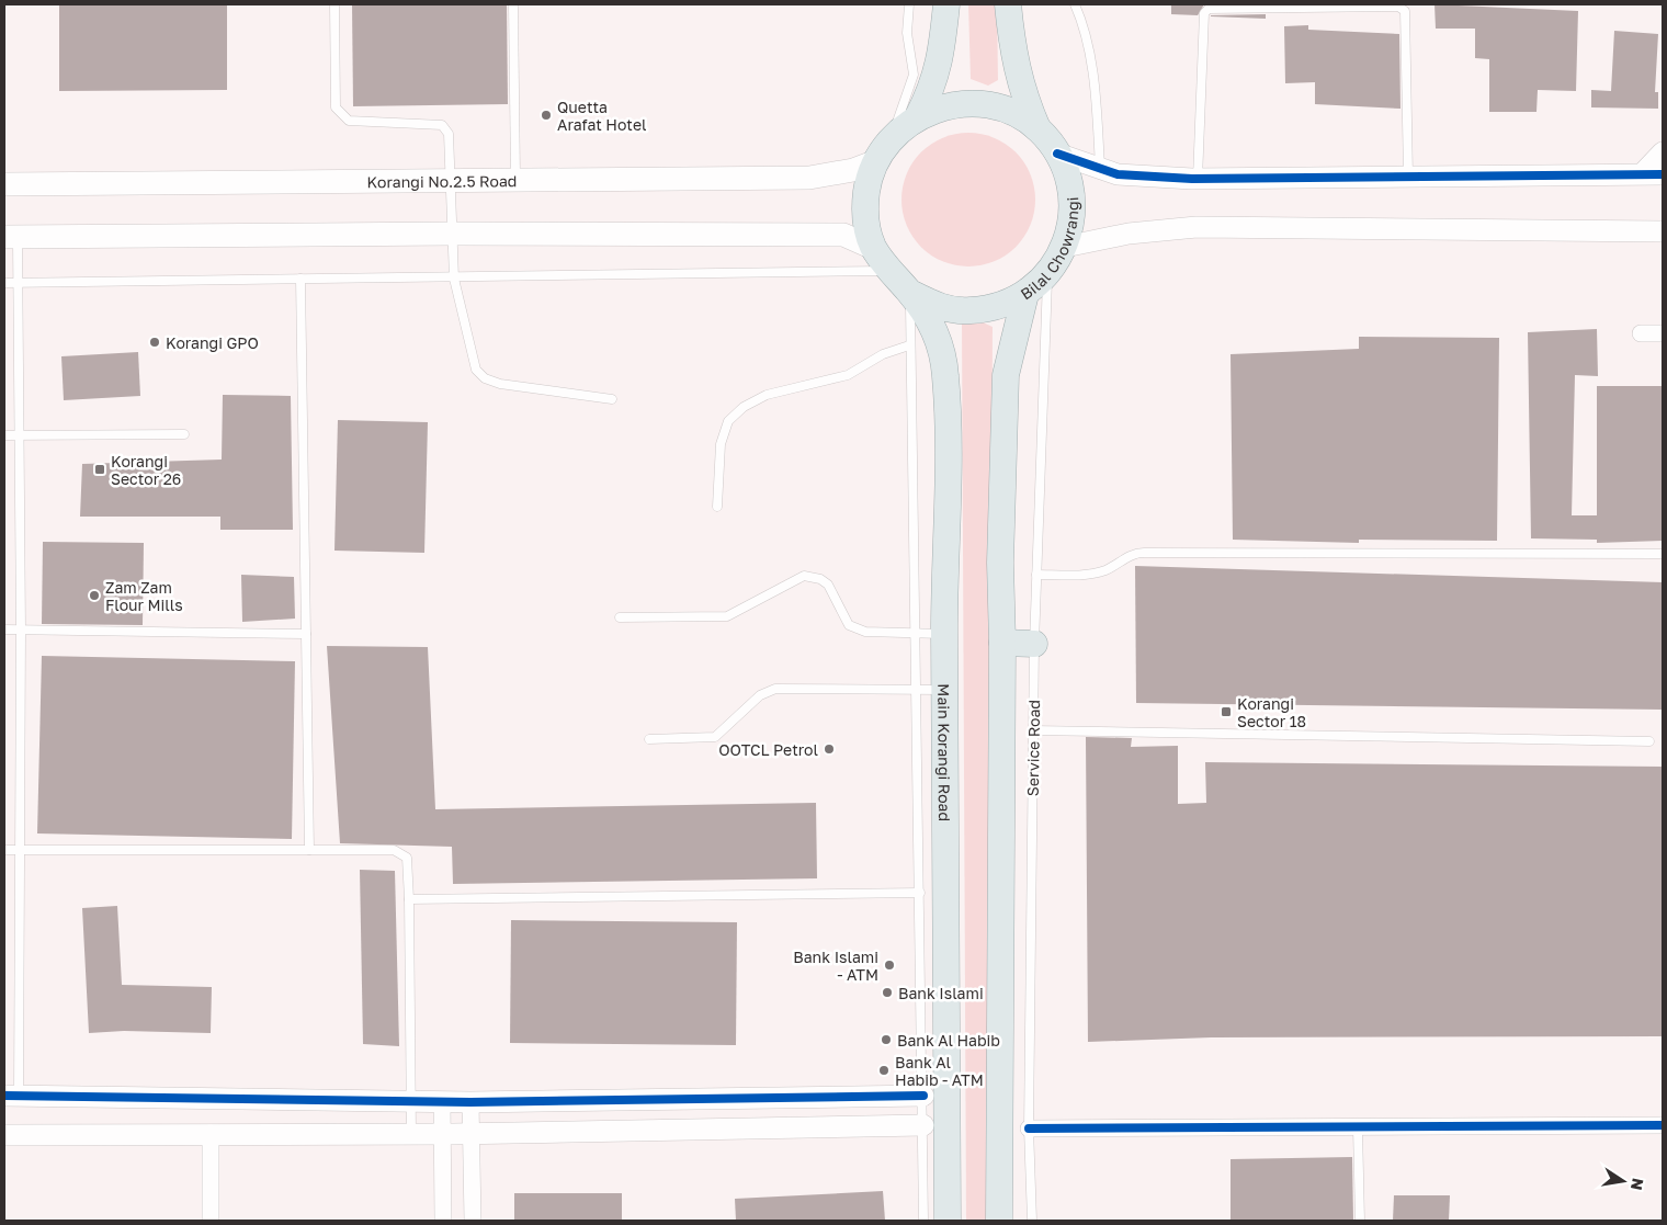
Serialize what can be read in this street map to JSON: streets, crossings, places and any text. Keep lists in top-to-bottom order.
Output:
{
  "streets": {
    "main road": ["Korangi No.2.5 Road", "Bilal Chowrangi", "Main Korangi Road"],
    "lane": ["Service Road"]
  },
  "crossings": [
    ["Korangi No.2.5 Road", "Bilal Chowrangi"],
    ["Bilal Chowrangi", "Service Road"],
    ["Bilal Chowrangi", "Main Korangi Road"]
  ],
  "places": {
    "other": [
      "Quetta Arafat Hotel",
      "Korangi GPO",
      "Zam Zam Flour Mills",
      "OOTCL Petrol",
      "Bank Islami - ATM",
      "Bank Islami",
      "Bank Al Habib",
      "Bank Al Habib - ATM"
    ],
    "transit": ["Korangi Sector 26", "Korangi Sector 18"]
  },
  "north": "right"
}
